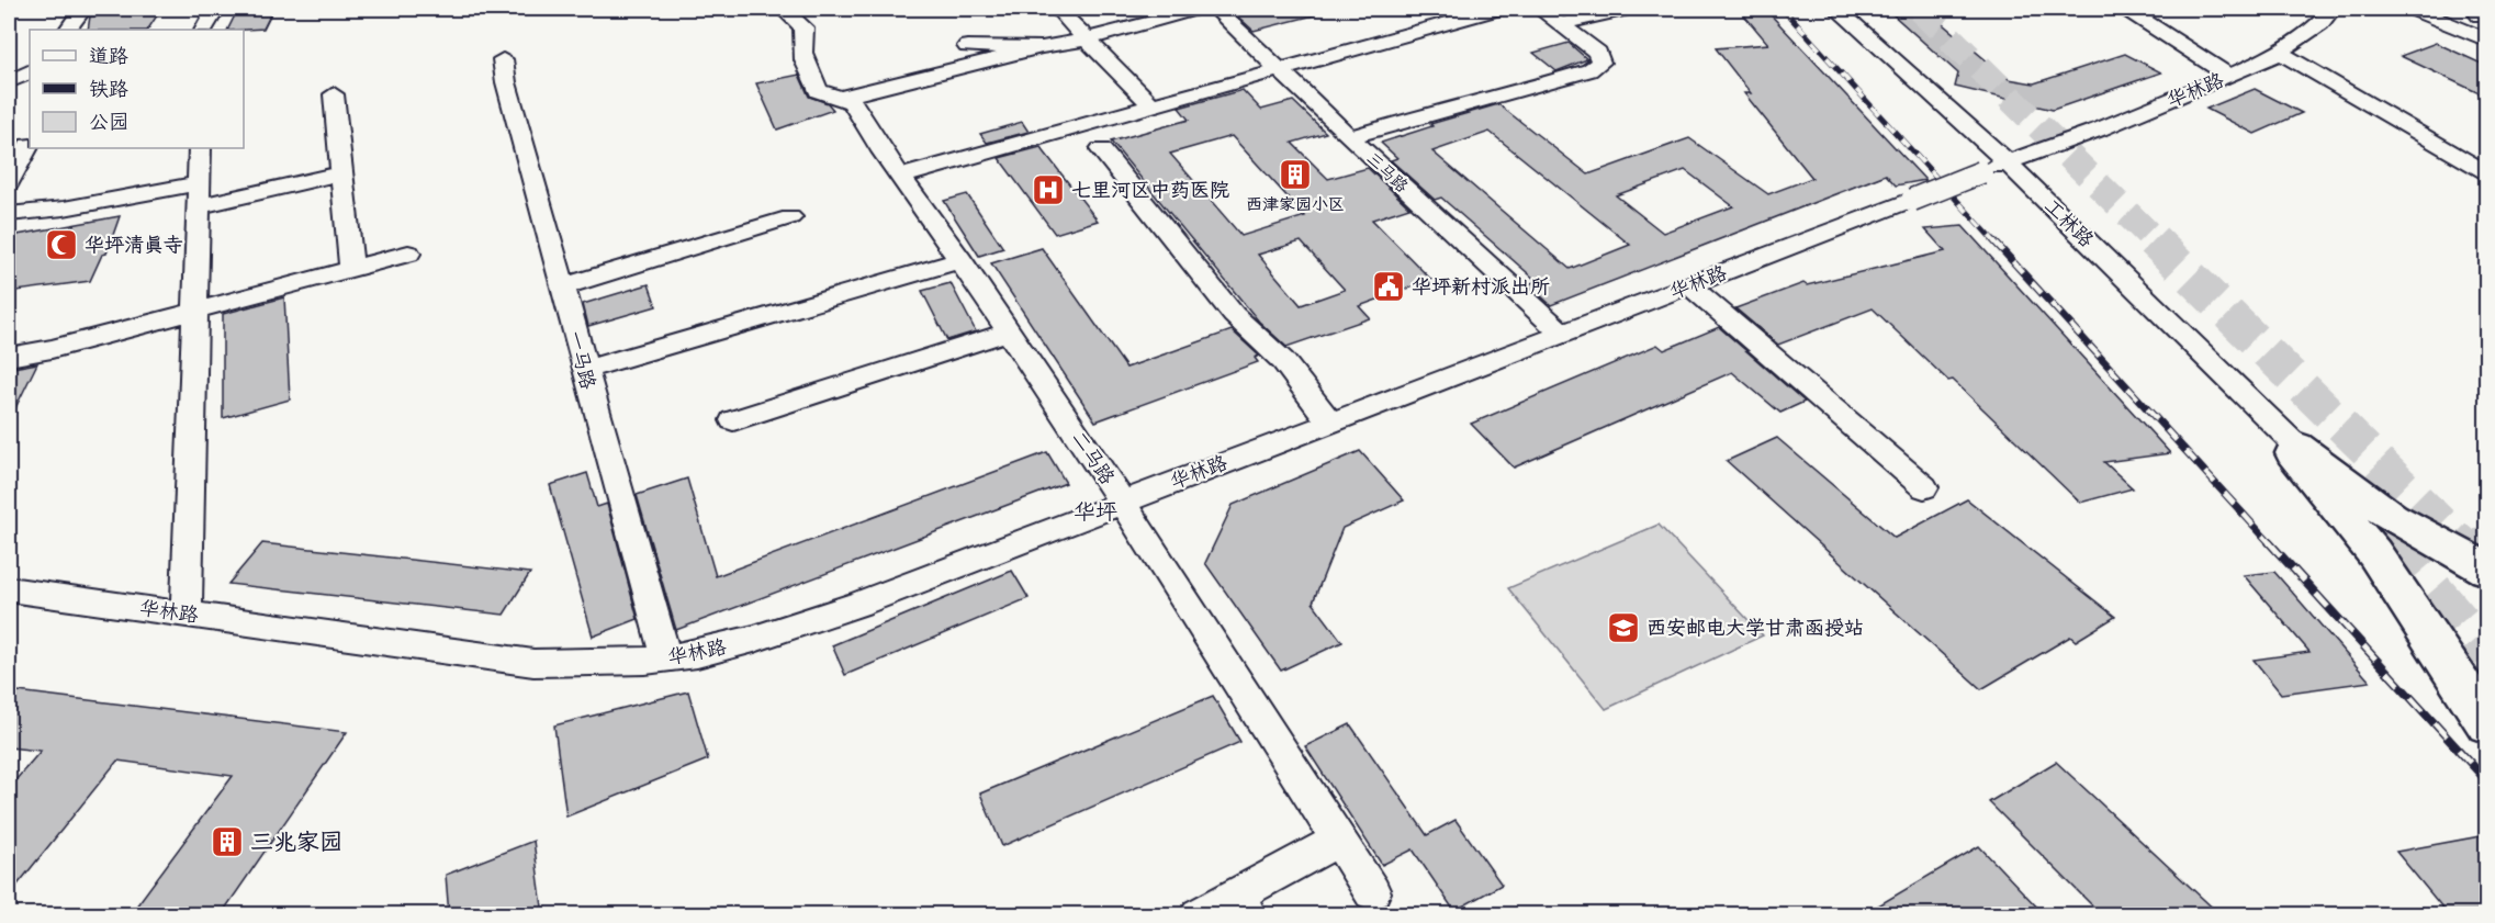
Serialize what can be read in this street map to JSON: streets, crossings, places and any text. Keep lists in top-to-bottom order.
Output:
{
  "streets": {
    "street": [
      "华林路",
      "三马路",
      "工林路",
      "一马路",
      "二马路"
    ]
  },
  "crossings": [
    ["华林路", "三马路"],
    ["华林路", "工林路"],
    ["华林路", "一马路"],
    ["华林路", "二马路"]
  ],
  "districts": ["华坪"],
  "places": {
    "building": ["西津家园小区", "三兆家园"],
    "hospital": ["七里河区中药医院"],
    "mosque": ["华坪清真寺"],
    "public building": ["华坪新村派出所"],
    "school or university": ["西安邮电大学甘肃函授站"]
  },
  "legend": ["道路", "铁路", "公园"]
}
